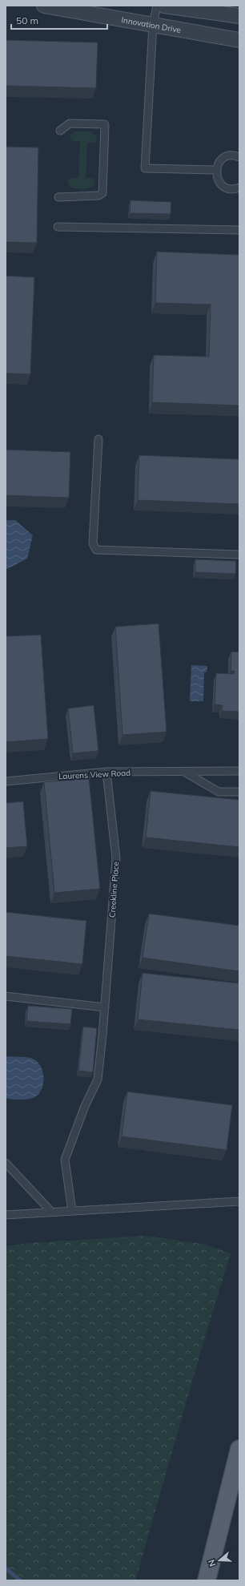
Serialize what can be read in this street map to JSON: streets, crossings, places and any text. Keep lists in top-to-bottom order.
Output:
{
  "streets": {
    "street": ["Innovation Drive"],
    "lane": ["Laurens View Road", "Creekline Place"]
  },
  "crossings": [
    ["Laurens View Road", "Creekline Place"]
  ],
  "scale_bar": "50 m",
  "north": "left"
}
